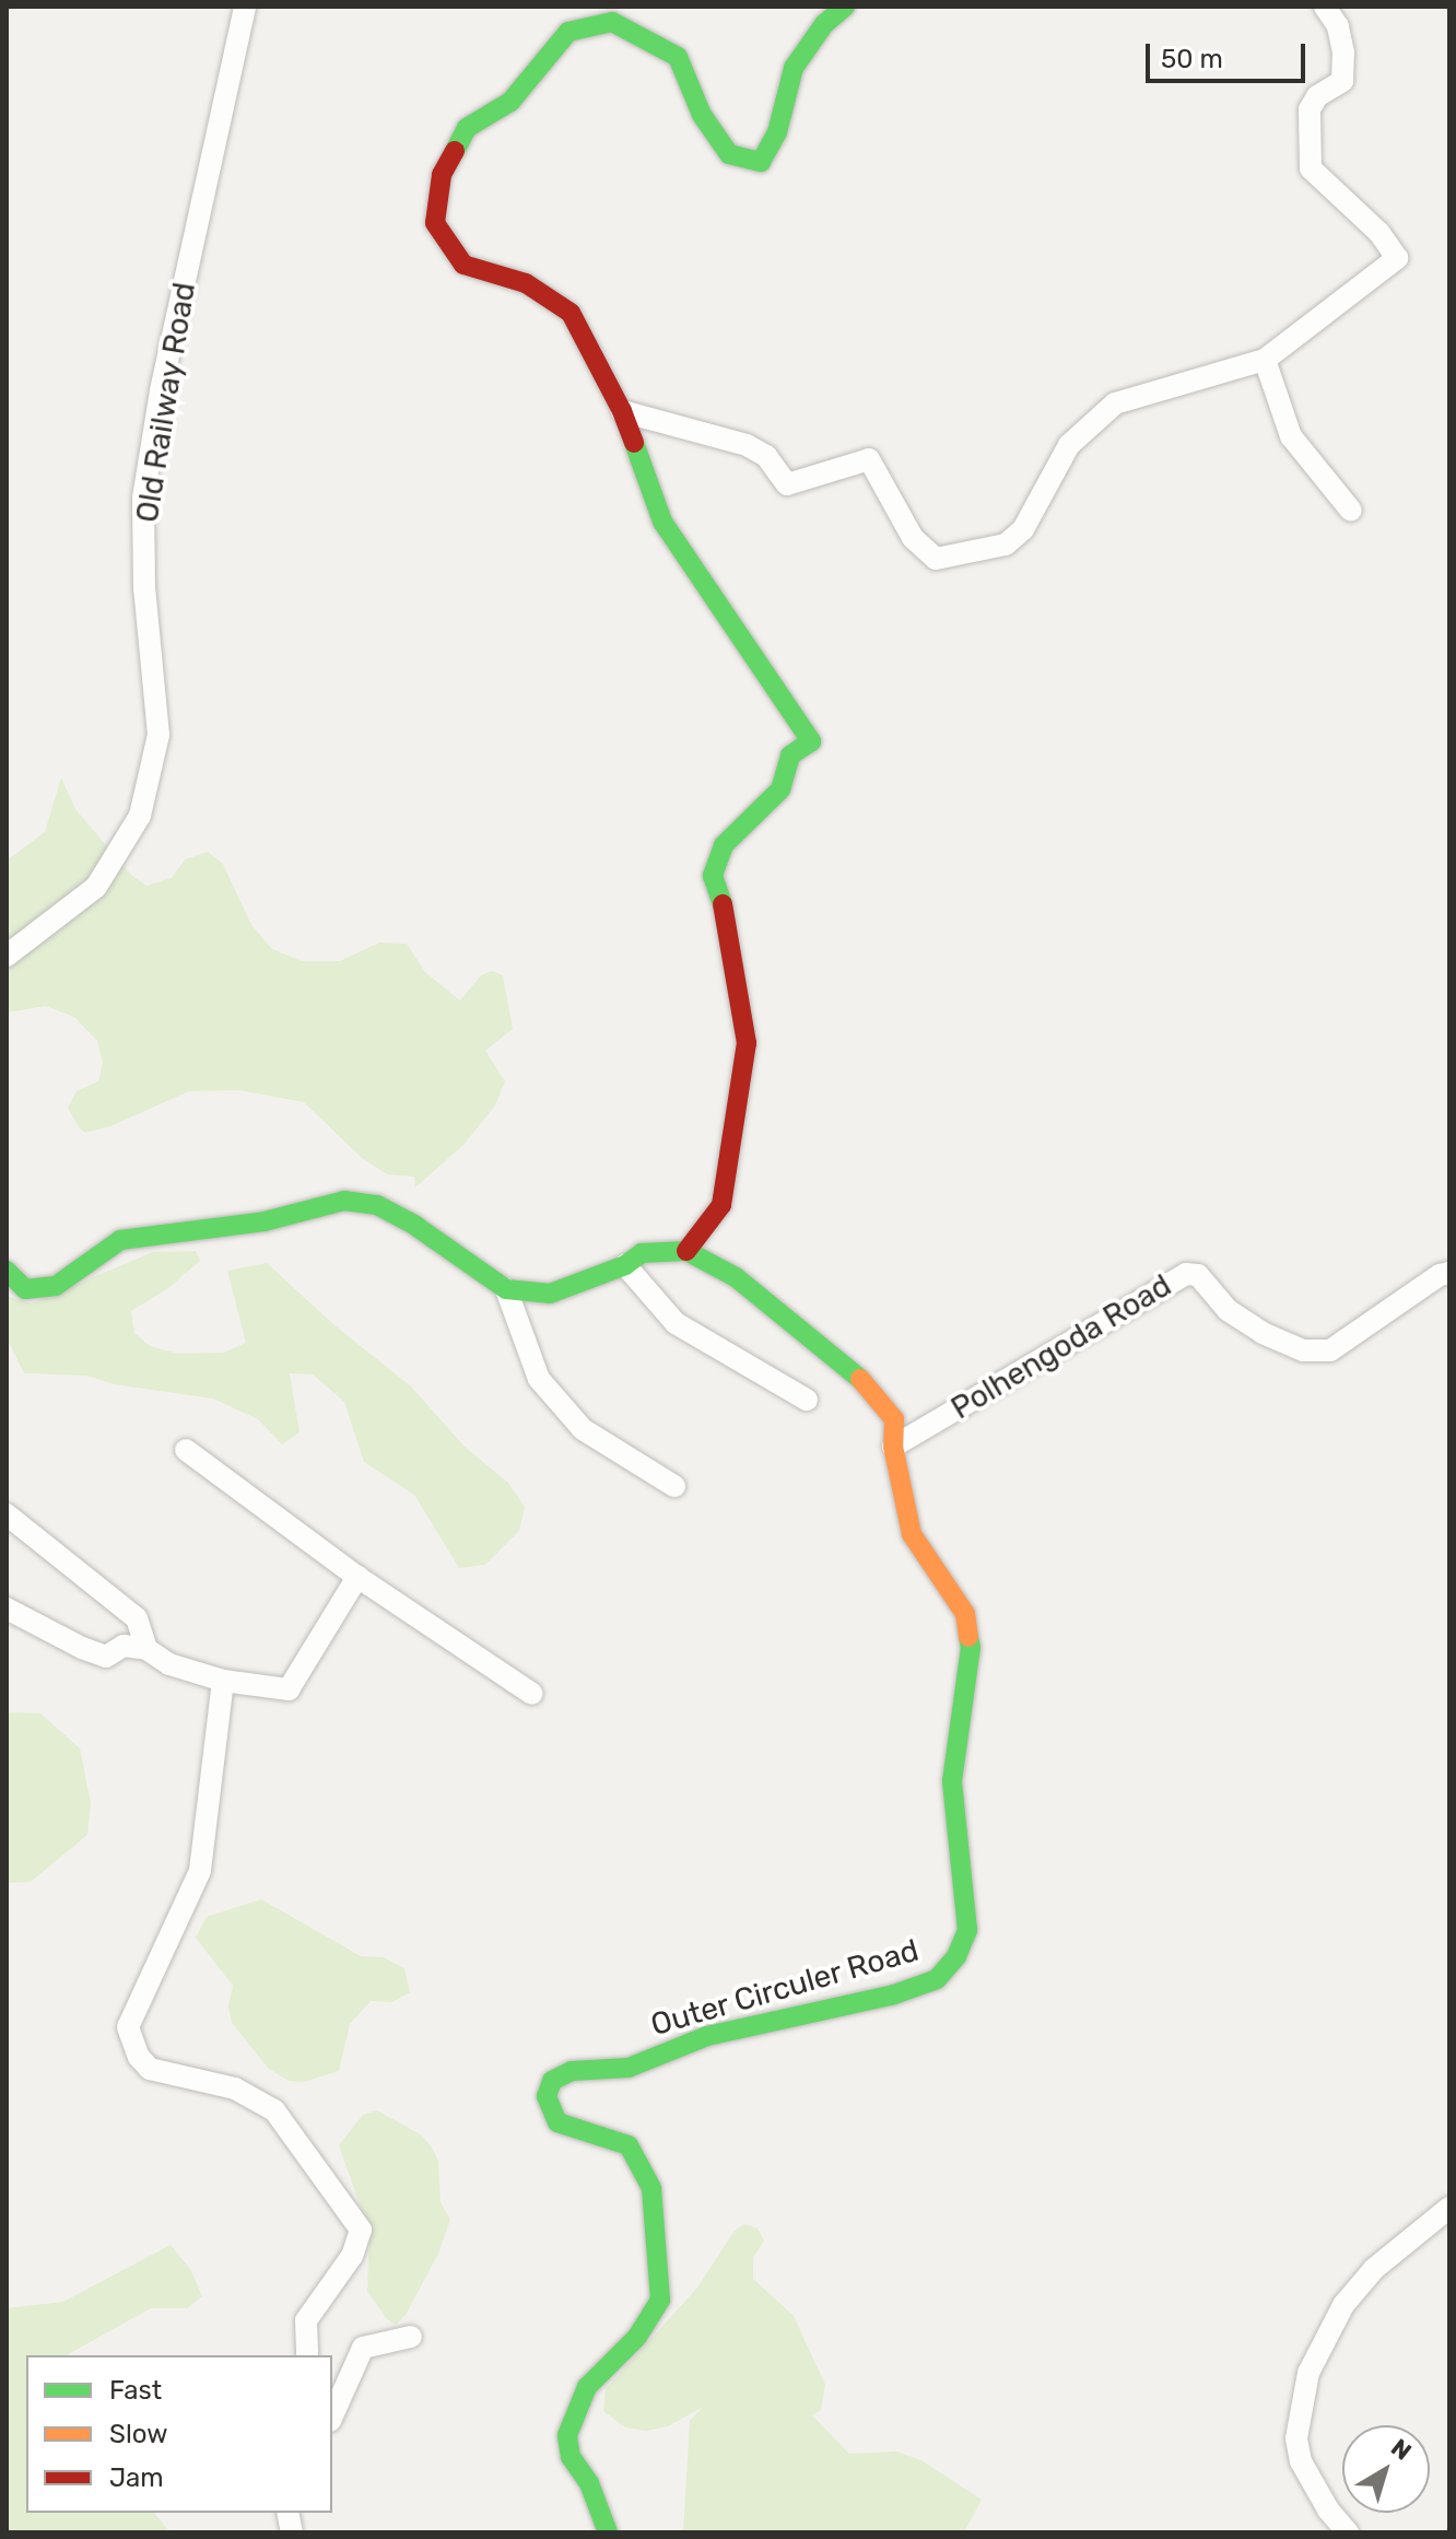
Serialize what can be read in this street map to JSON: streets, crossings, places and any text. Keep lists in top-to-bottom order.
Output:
{
  "streets": {
    "street": ["Old Railway Road", "Polhengoda Road", "Outer Circuler Road"]
  },
  "crossings": [
    ["Polhengoda Road", "Outer Circuler Road"]
  ],
  "legend": ["Fast", "Slow", "Jam"],
  "scale_bar": "50 m",
  "north": "top right"
}
